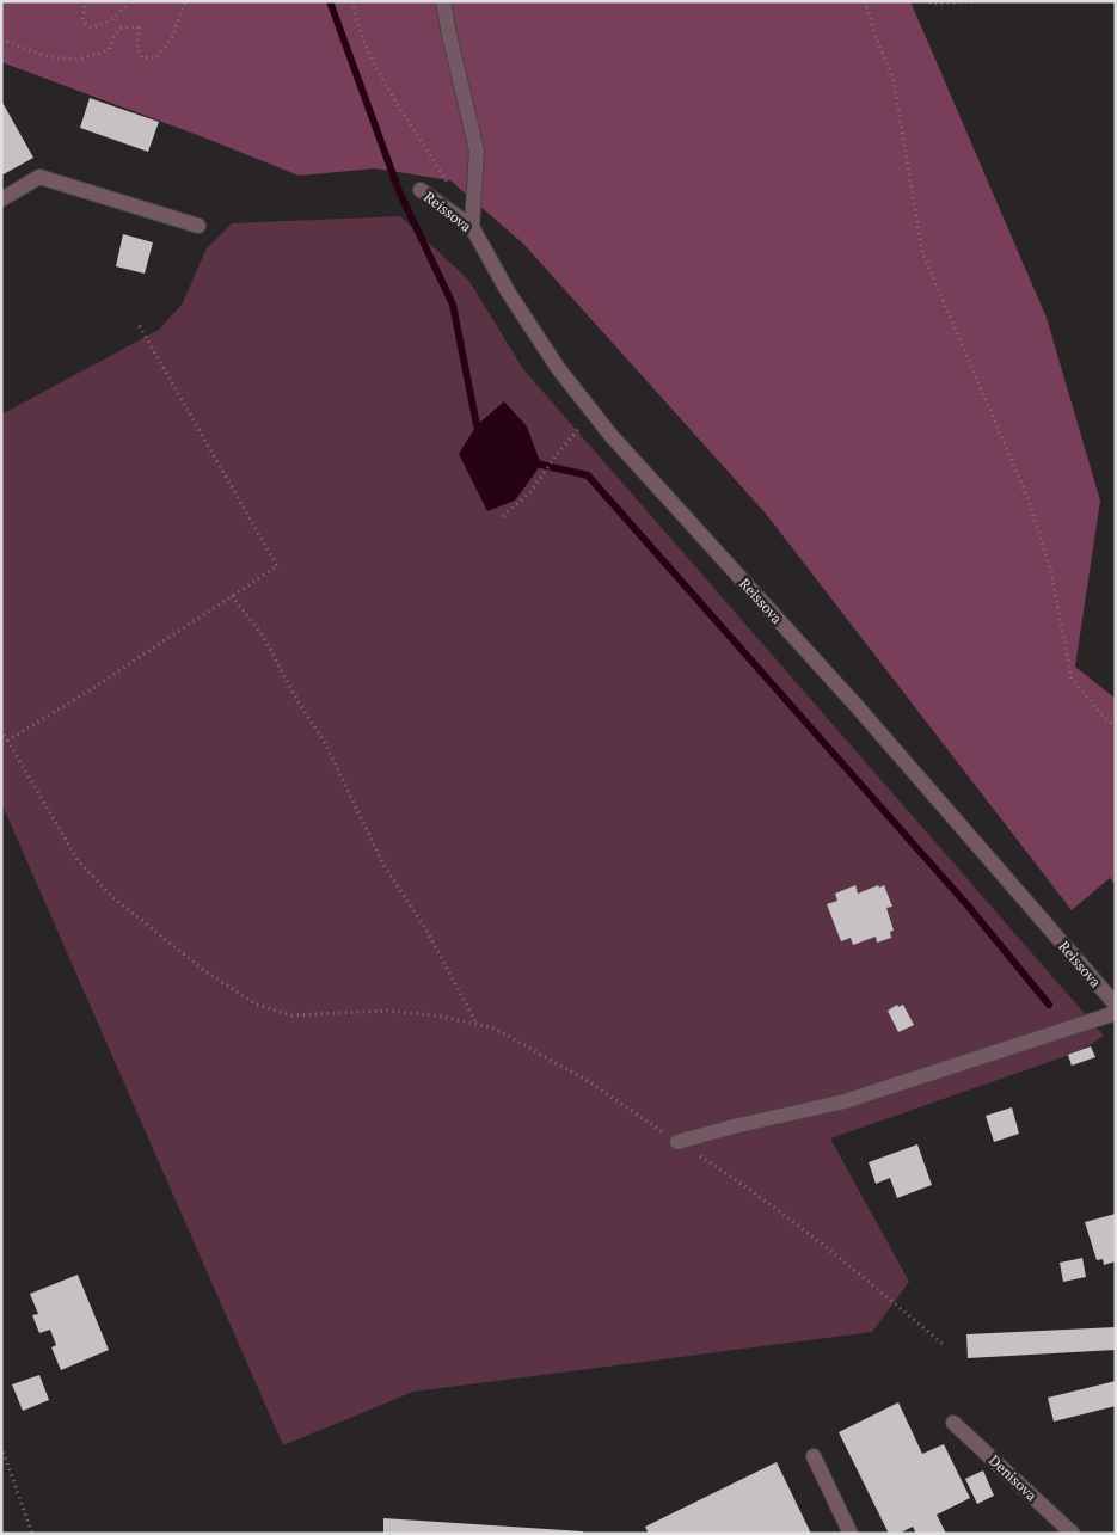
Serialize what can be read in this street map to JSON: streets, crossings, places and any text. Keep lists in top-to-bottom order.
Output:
{
  "streets": {
    "street": ["Reissova", "Denisova"]
  }
}
